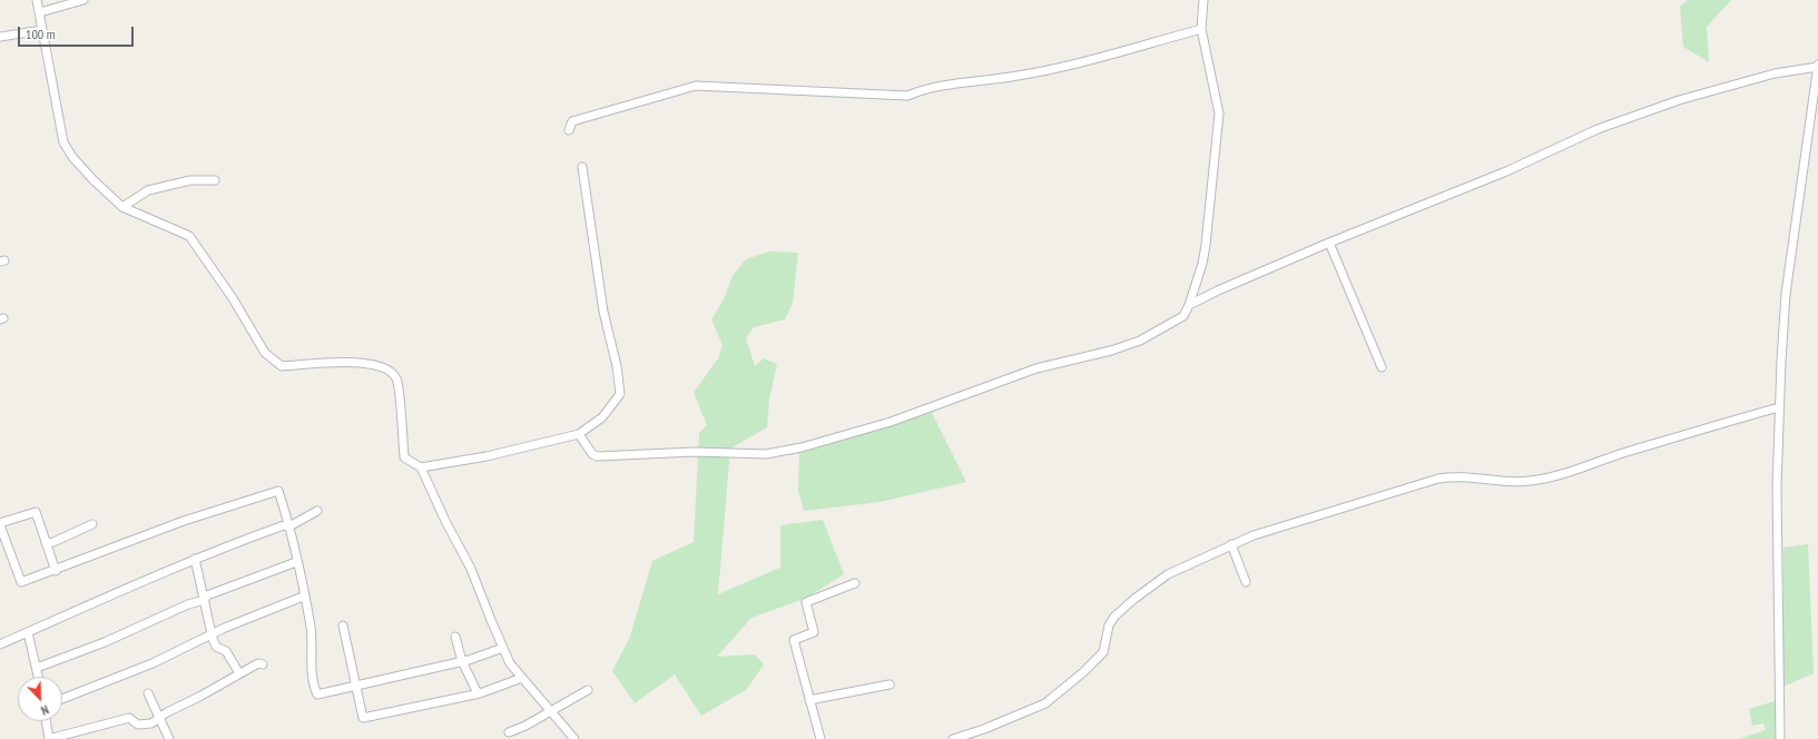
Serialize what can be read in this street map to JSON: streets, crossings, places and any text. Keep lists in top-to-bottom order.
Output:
{
  "scale_bar": "100 m",
  "north": "bottom right"
}
